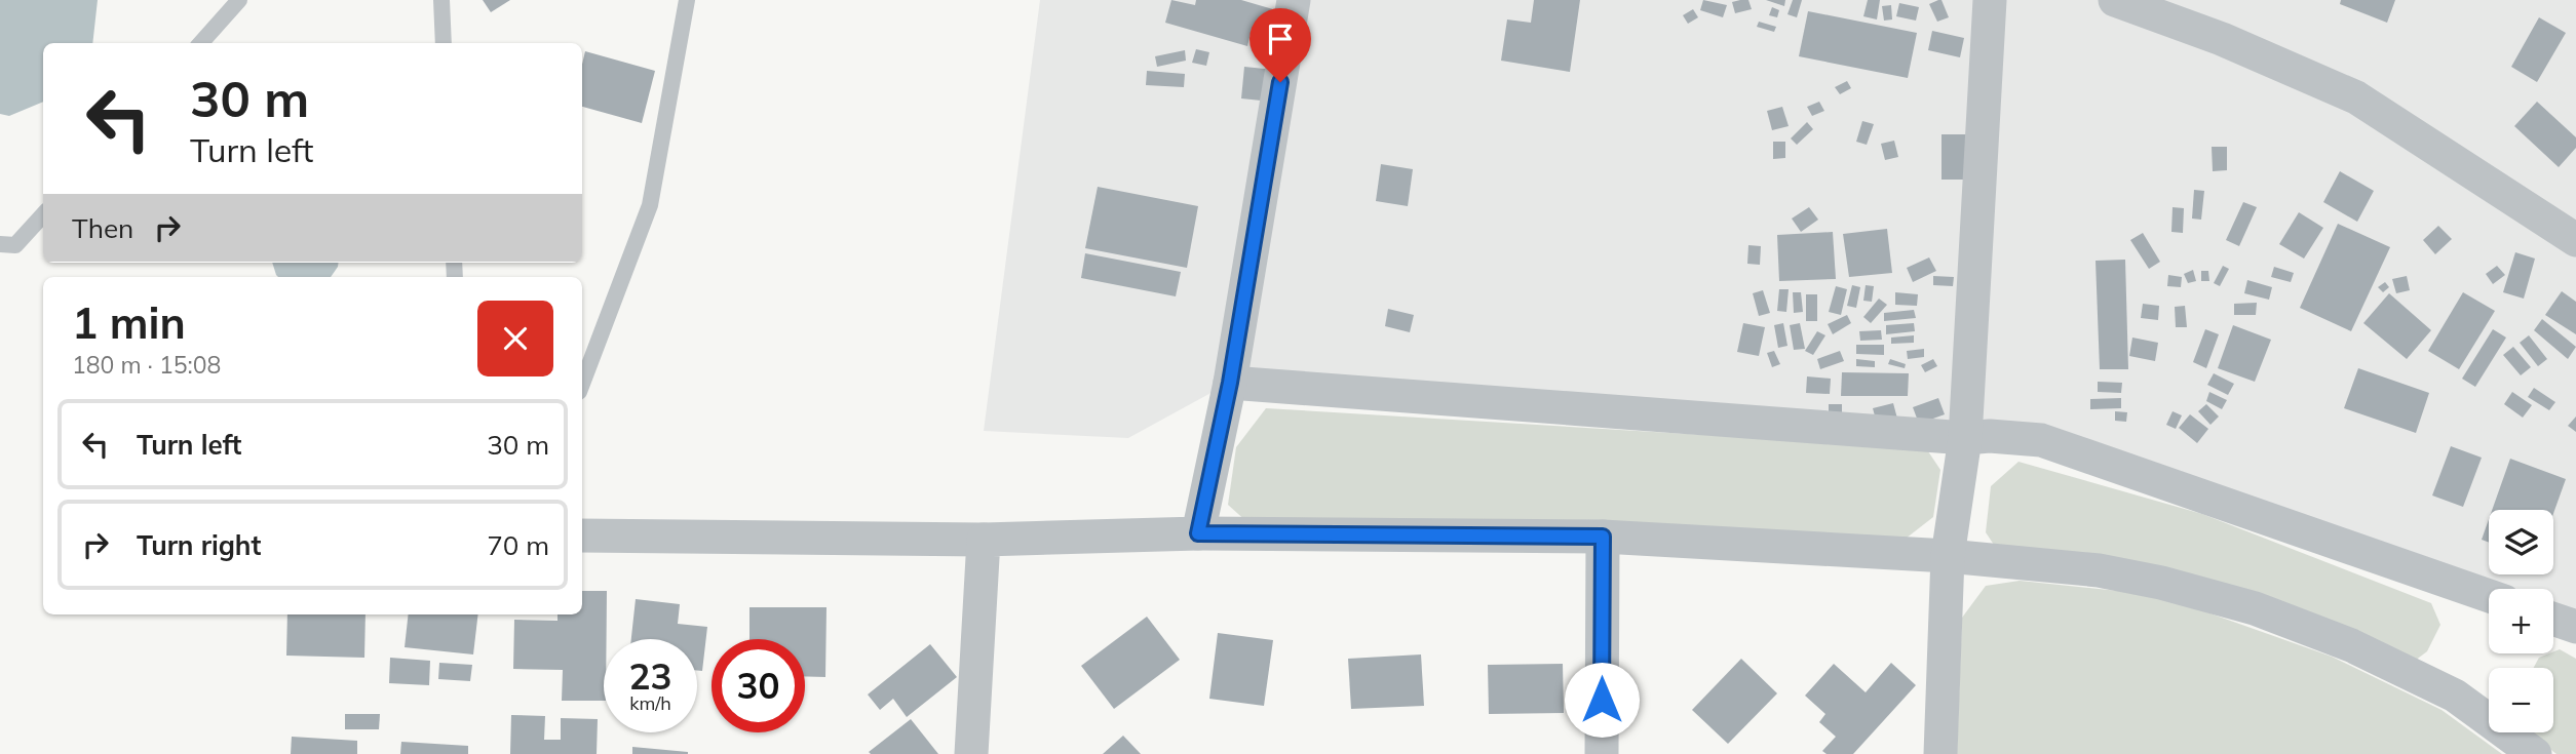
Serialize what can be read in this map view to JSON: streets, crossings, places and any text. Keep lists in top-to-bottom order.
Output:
{
  "page": {
    "turn": ["30 m", "Turn left"],
    "then": "Then",
    "heading": ["1 min", "180 m · 15:08"],
    "list": [
      {
        "name": "Turn left",
        "value": "30 m"
      },
      {
        "name": "Turn right",
        "value": "70 m"
      }
    ],
    "map_buttons": ["+", "−"],
    "speed": "23 km/h",
    "limit": "30"
  }
}
